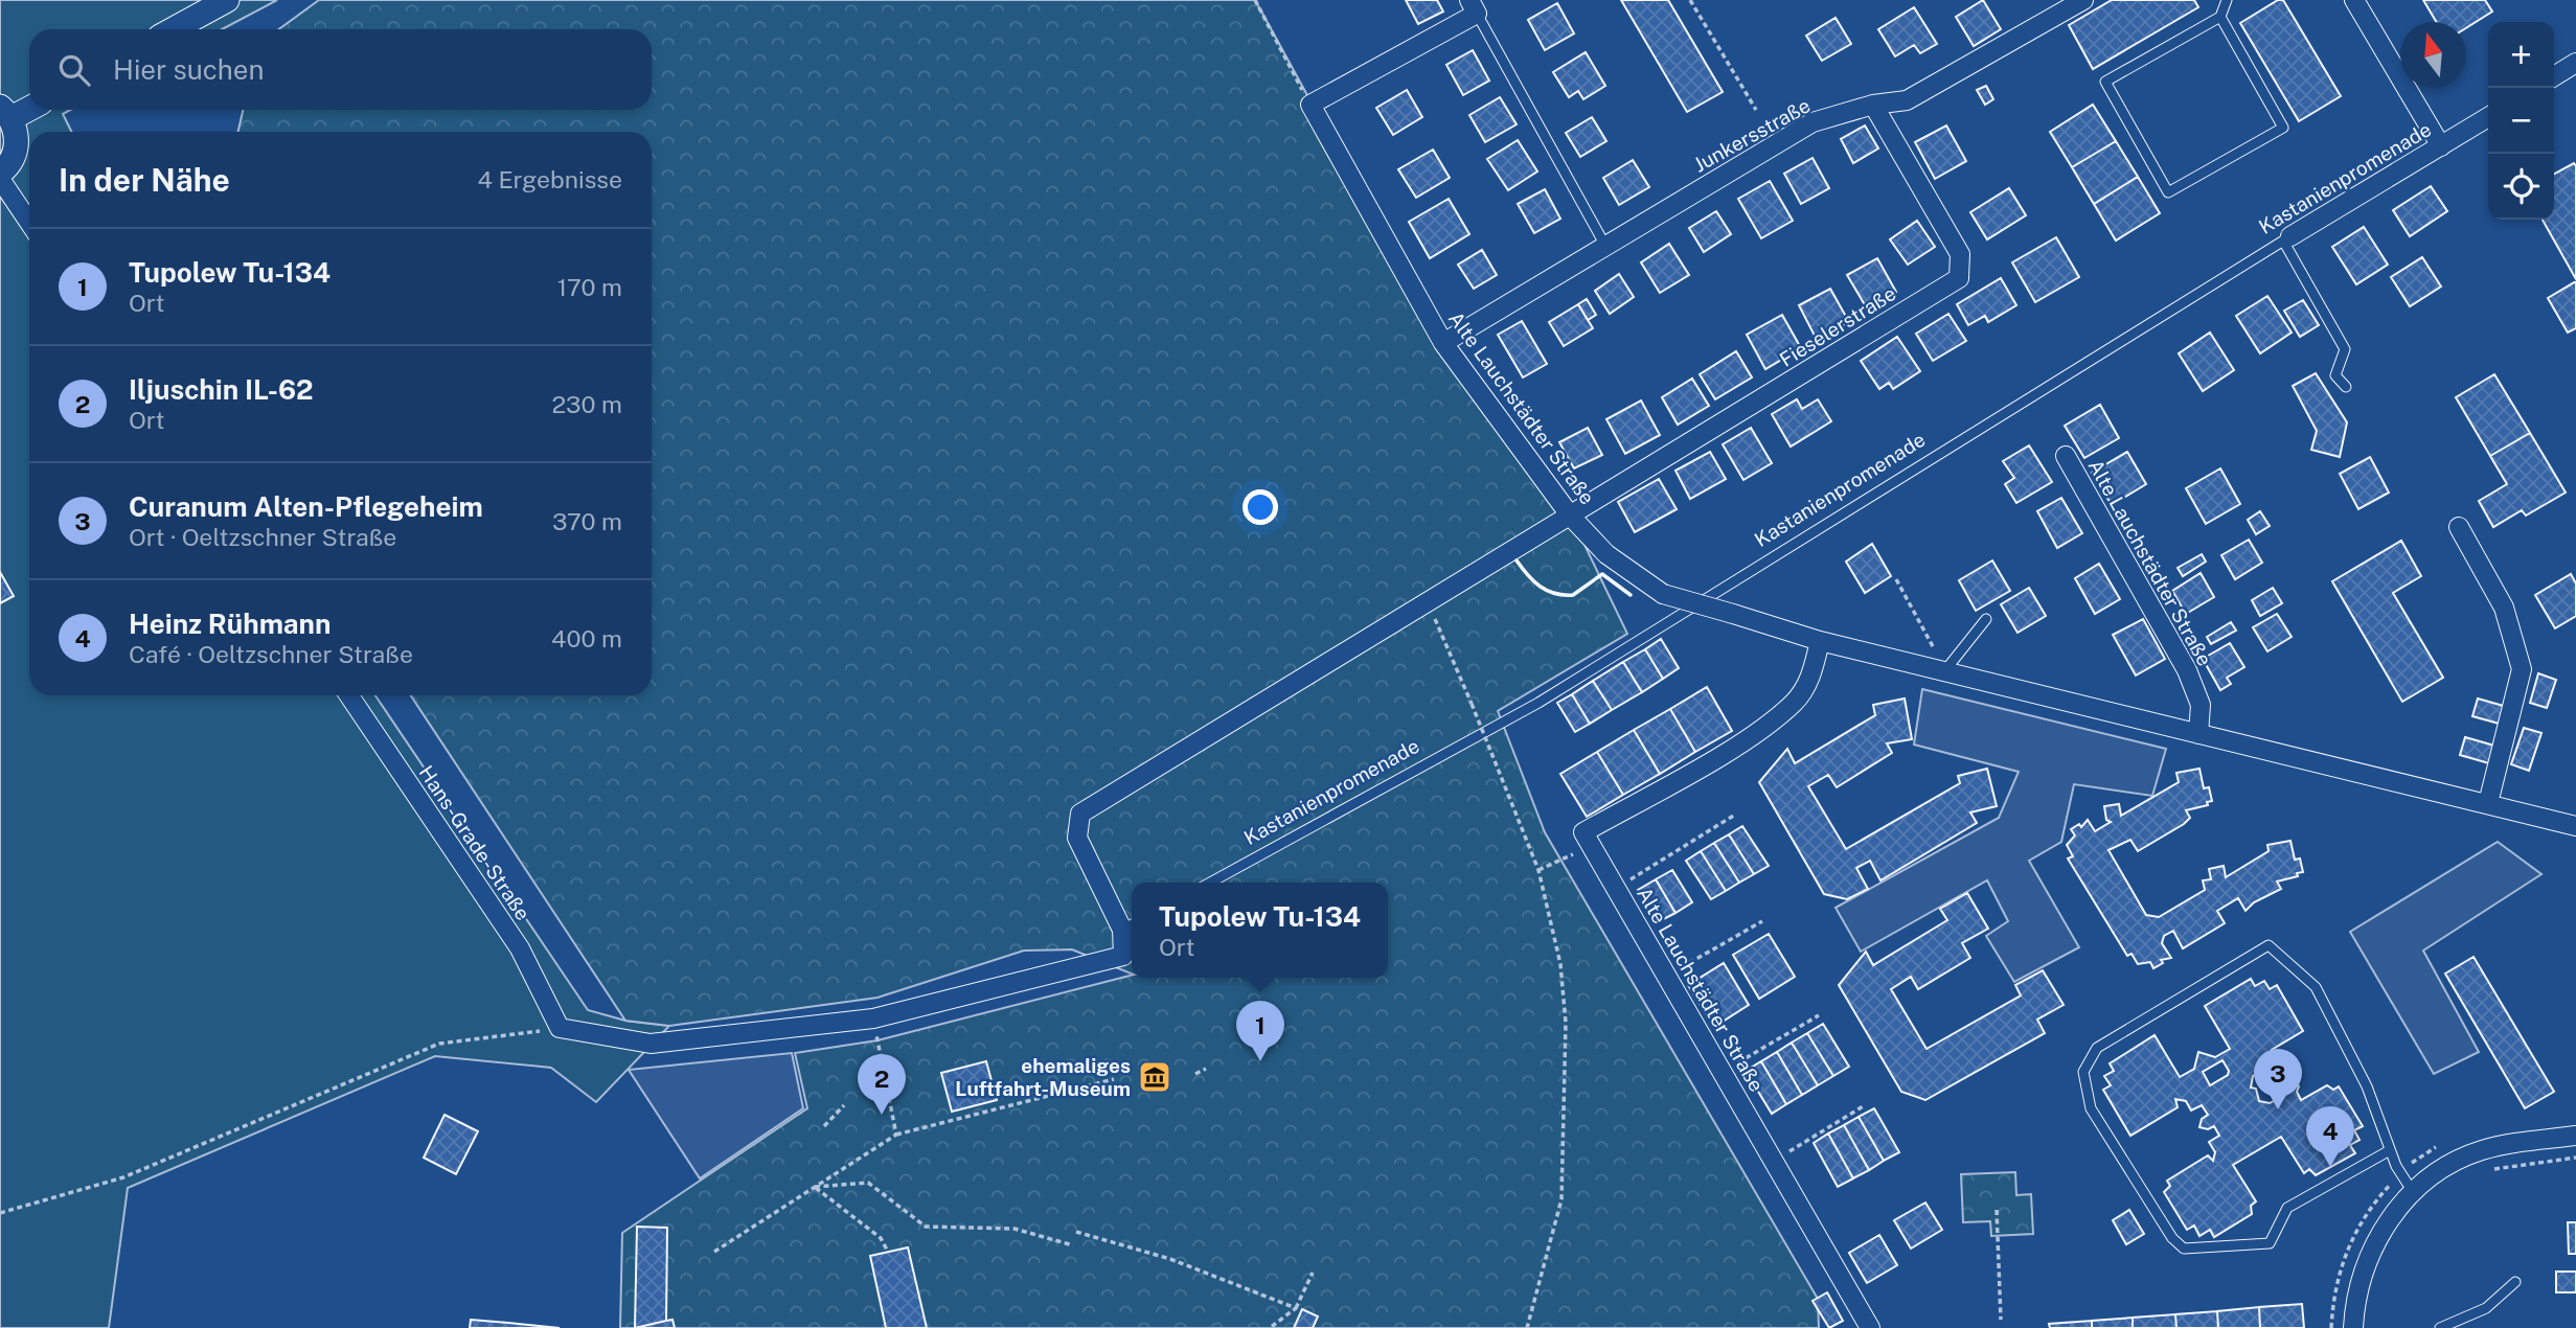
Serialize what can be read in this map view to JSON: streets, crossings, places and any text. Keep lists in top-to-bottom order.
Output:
{
  "streets": {
    "street": [
      "Junkersstraße",
      "Kastanienpromenade",
      "Fieselerstraße",
      "Alte Lauchstädter Straße",
      "Hans-Grade-Straße"
    ]
  },
  "crossings": [
    ["Junkersstraße", "Fieselerstraße"],
    ["Junkersstraße", "Alte Lauchstädter Straße"],
    ["Fieselerstraße", "Alte Lauchstädter Straße"]
  ],
  "places": {
    "museum": ["ehemaliges Luftfahrt-Museum"]
  },
  "north": "top",
  "page": {
    "map_buttons": ["+", "−"],
    "search": "Hier suchen",
    "heading": ["In der Nähe", "4 Ergebnisse"],
    "list": [
      {
        "mark": "1",
        "name": "Tupolew Tu-134",
        "note": "Ort",
        "value": "170 m"
      },
      {
        "mark": "2",
        "name": "Iljuschin IL-62",
        "note": "Ort",
        "value": "230 m"
      },
      {
        "mark": "3",
        "name": "Curanum Alten-Pflegeheim",
        "note": "Ort · Oeltzschner Straße",
        "value": "370 m"
      },
      {
        "mark": "4",
        "name": "Heinz Rühmann",
        "note": "Café · Oeltzschner Straße",
        "value": "400 m"
      }
    ],
    "popup": ["Tupolew Tu-134", "Ort"],
    "pins": [
      "1",
      "3",
      "2",
      "4"
    ]
  }
}
